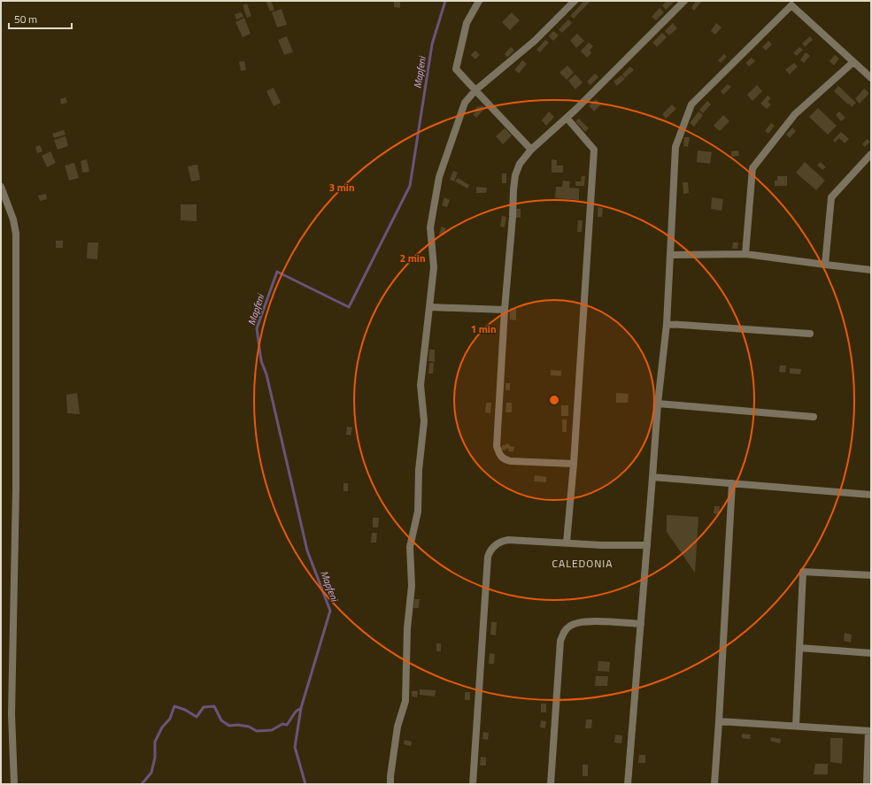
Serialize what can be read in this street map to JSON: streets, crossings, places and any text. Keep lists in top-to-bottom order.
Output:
{
  "districts": ["CALEDONIA"],
  "water": ["Mapfeni"],
  "scale_bar": "50 m",
  "rings": ["3 min", "2 min", "1 min"]
}
